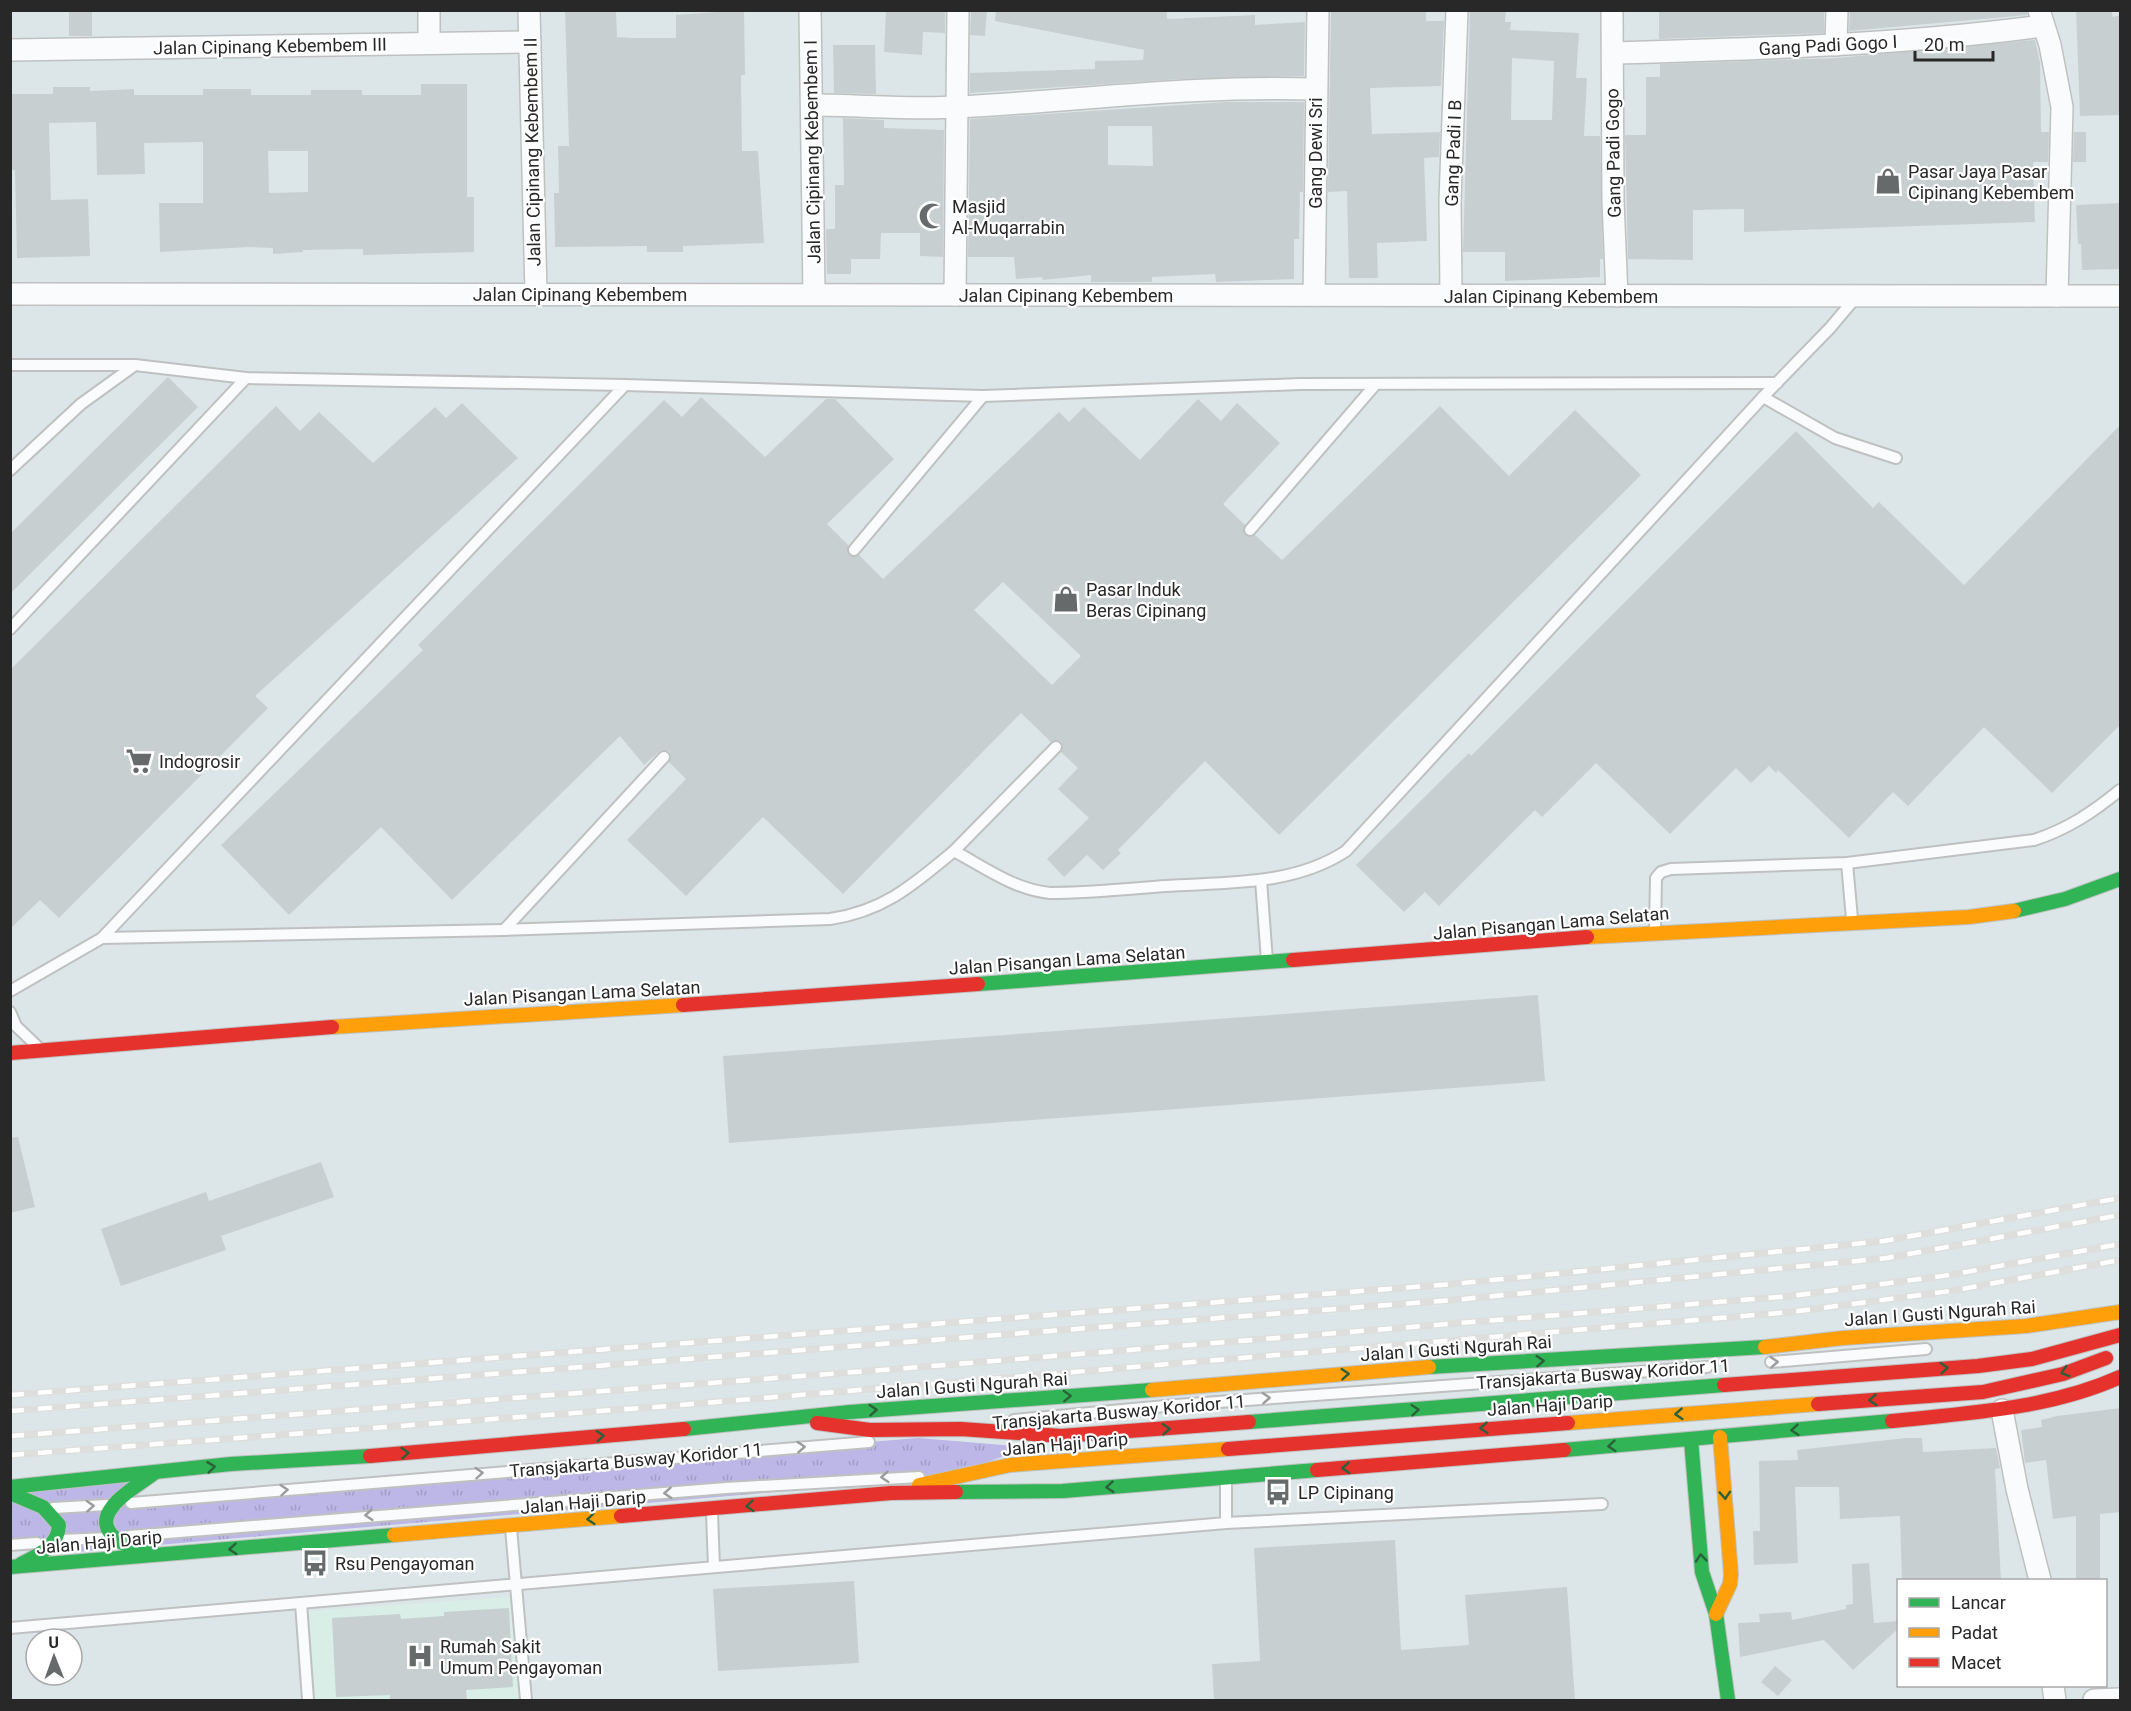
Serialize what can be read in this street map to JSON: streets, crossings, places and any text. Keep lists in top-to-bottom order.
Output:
{
  "streets": {
    "main road": ["Jalan Pisangan Lama Selatan", "Jalan I Gusti Ngurah Rai", "Jalan Haji Darip"],
    "street": [
      "Gang Padi Gogo I",
      "Jalan Cipinang Kebembem III",
      "Jalan Cipinang Kebembem II",
      "Jalan Cipinang Kebembem I",
      "Gang Dewi Sri",
      "Gang Padi I B",
      "Gang Padi Gogo",
      "Jalan Cipinang Kebembem"
    ],
    "lane": ["Transjakarta Busway Koridor 11"]
  },
  "crossings": [
    ["Gang Padi Gogo I", "Gang Padi Gogo"],
    ["Jalan Cipinang Kebembem III", "Jalan Cipinang Kebembem II"],
    ["Jalan Cipinang Kebembem II", "Jalan Cipinang Kebembem"],
    ["Jalan Cipinang Kebembem I", "Jalan Cipinang Kebembem"],
    ["Gang Dewi Sri", "Jalan Cipinang Kebembem"],
    ["Gang Padi I B", "Jalan Cipinang Kebembem"],
    ["Gang Padi Gogo", "Jalan Cipinang Kebembem"],
    ["Jalan I Gusti Ngurah Rai", "Jalan Haji Darip"],
    ["Transjakarta Busway Koridor 11", "Jalan Haji Darip"]
  ],
  "places": {
    "shop": ["Pasar Jaya Pasar Cipinang Kebembem", "Pasar Induk Beras Cipinang"],
    "mosque": ["Masjid Al-Muqarrabin"],
    "supermarket": ["Indogrosir"],
    "bus stop": ["LP Cipinang", "Rsu Pengayoman"],
    "hospital": ["Rumah Sakit Umum Pengayoman"]
  },
  "legend": ["Lancar", "Padat", "Macet"],
  "scale_bar": "20 m",
  "north": "top"
}
